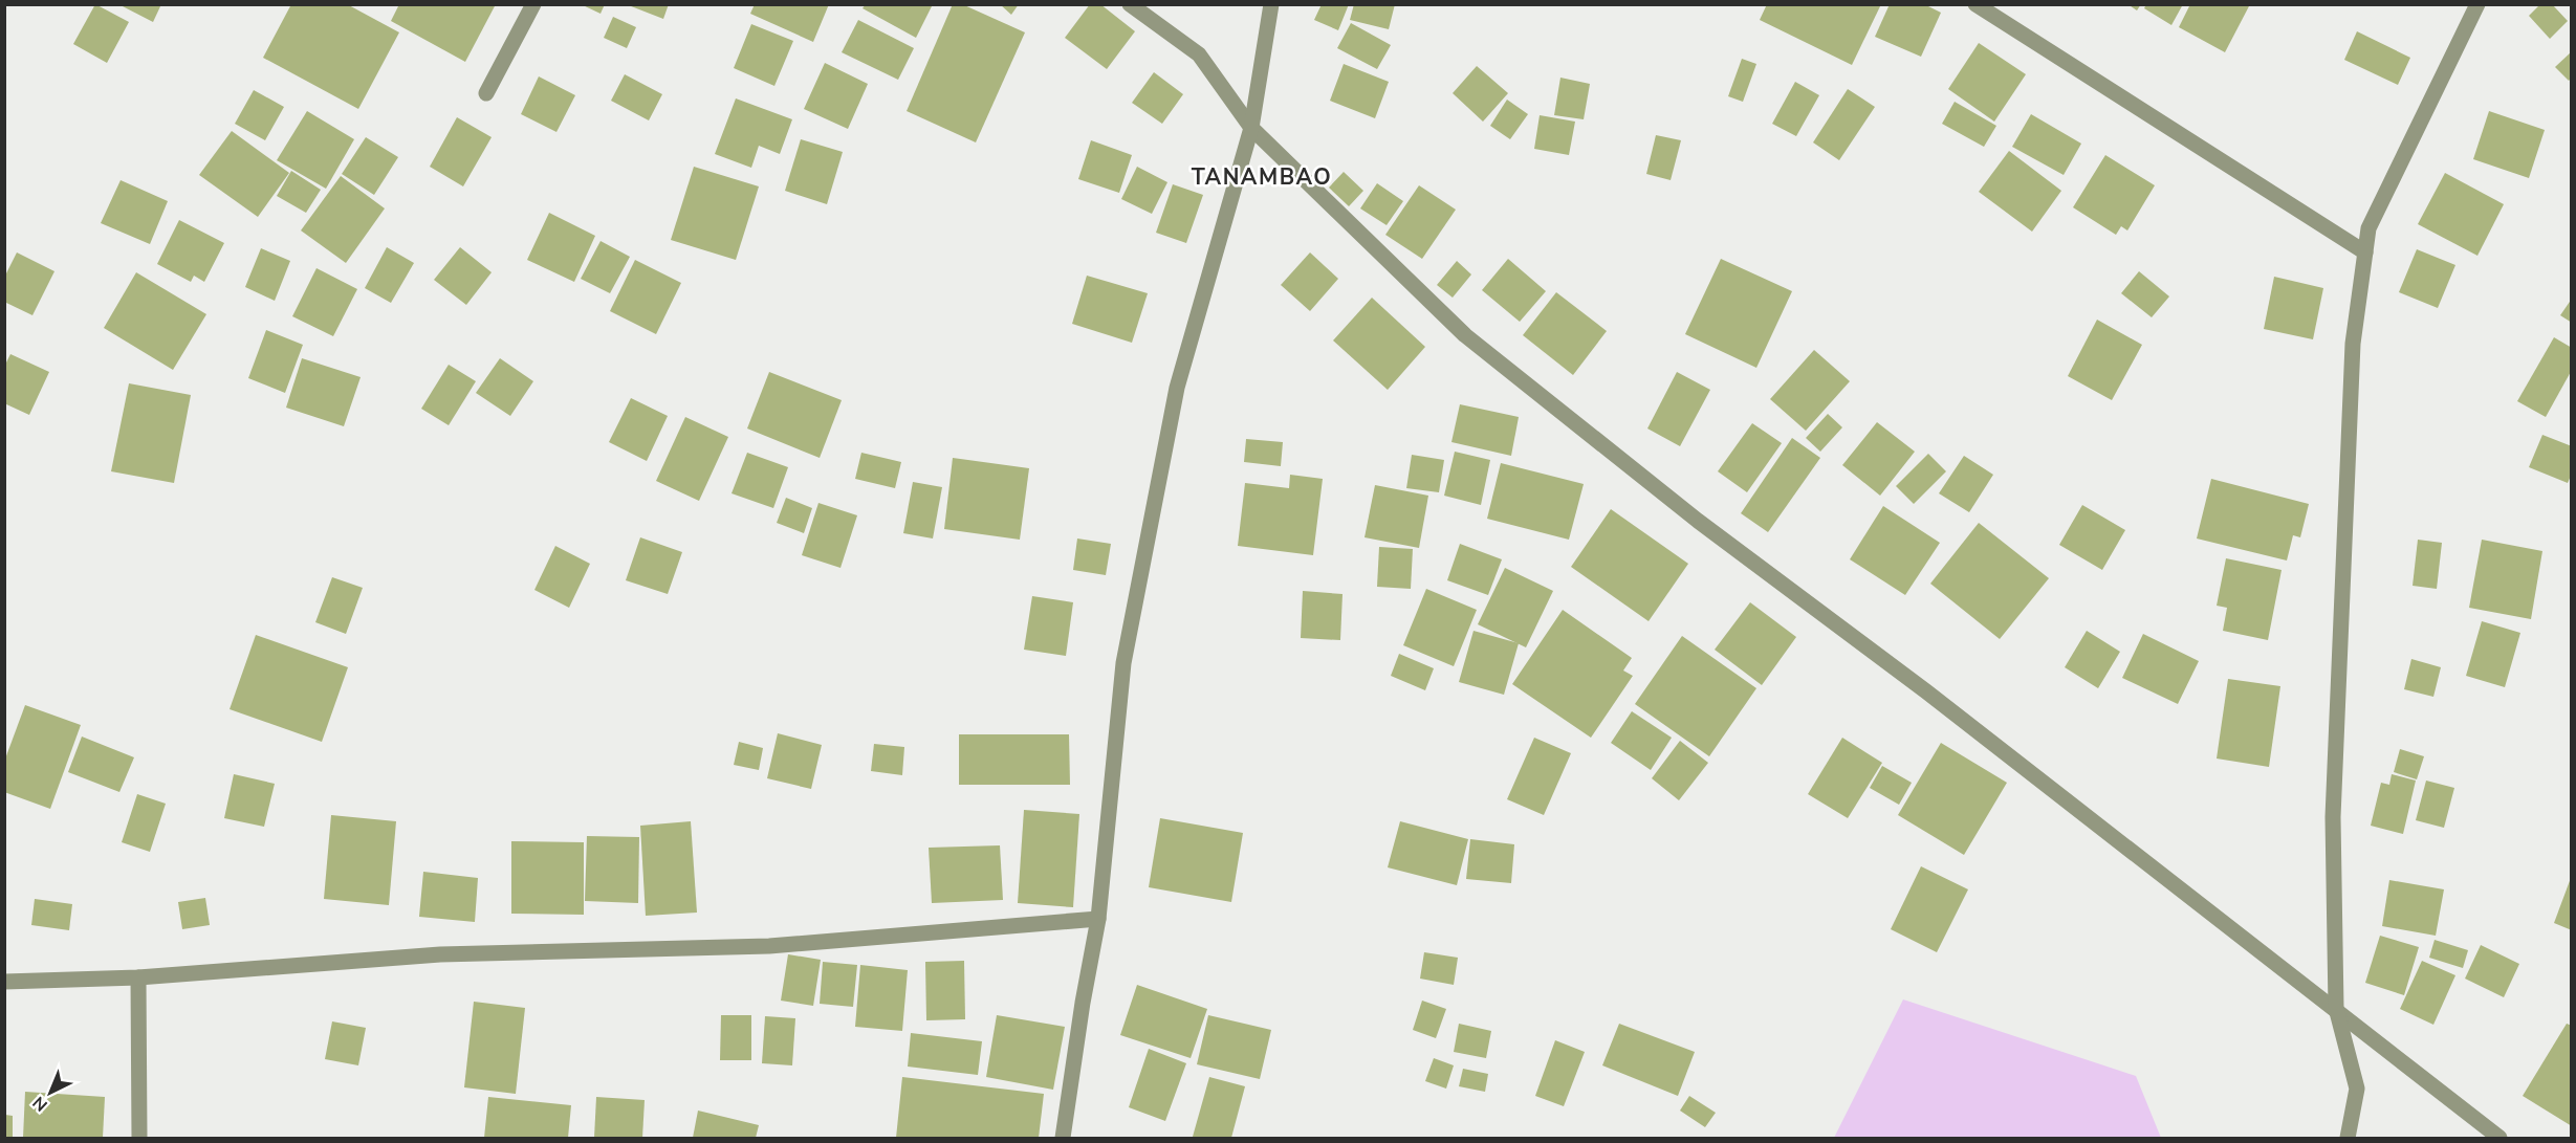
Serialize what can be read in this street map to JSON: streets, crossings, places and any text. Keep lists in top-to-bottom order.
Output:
{
  "districts": ["TANAMBAO"],
  "north": "bottom left"
}
